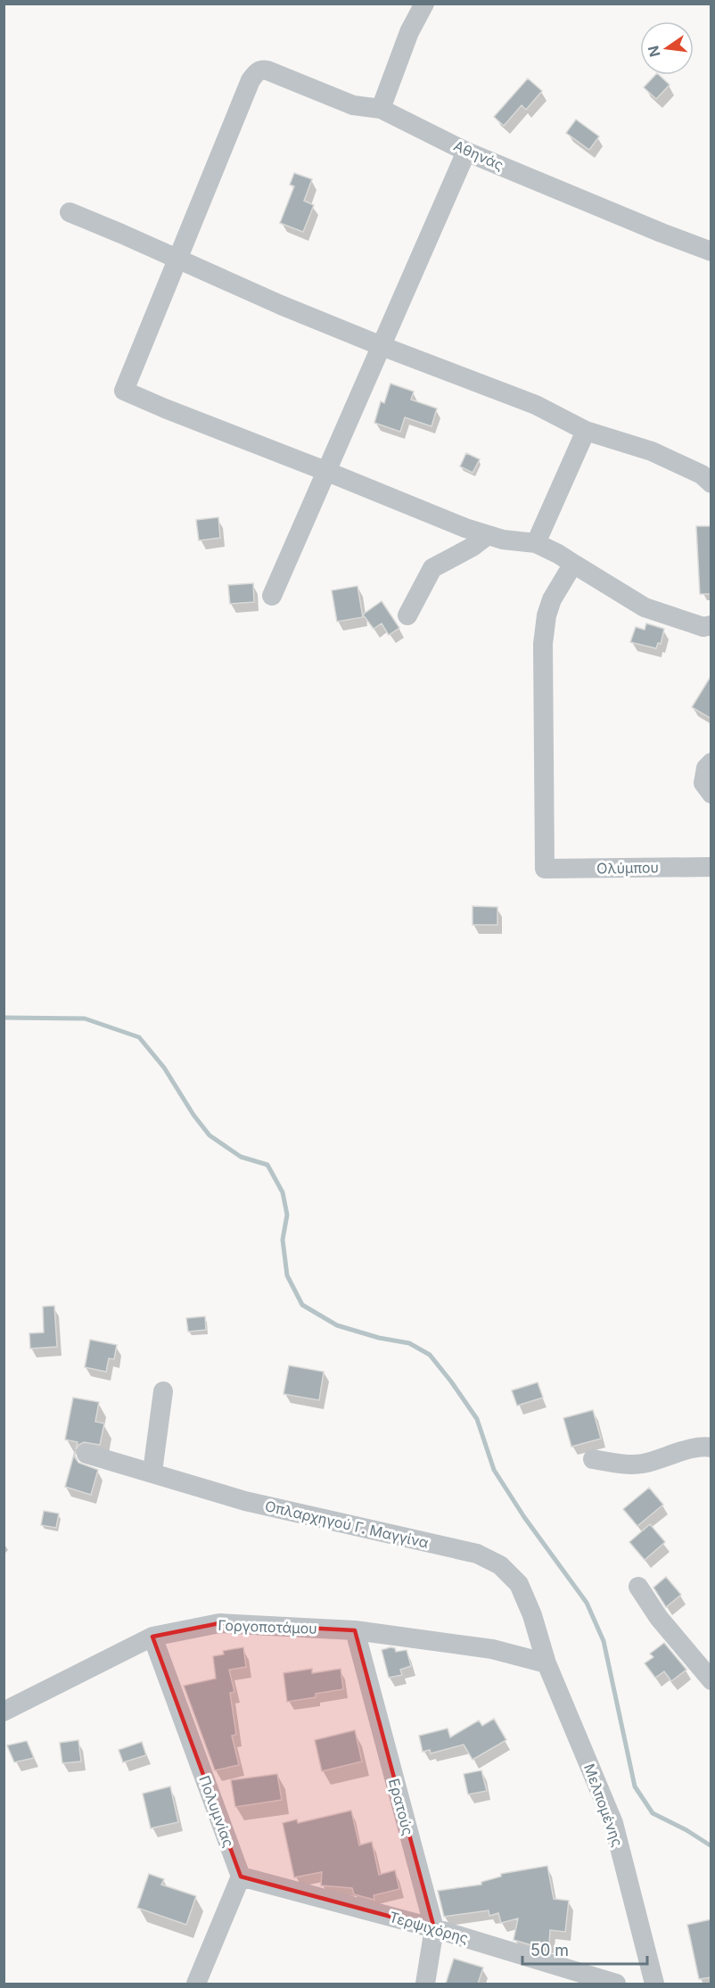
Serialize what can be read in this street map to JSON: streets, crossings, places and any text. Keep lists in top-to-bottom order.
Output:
{
  "streets": {
    "street": [
      "Αθηνάς",
      "Ολύμπου",
      "Οπλαρχηγού Γ. Μαγγίνα",
      "Γοργοποτάμου",
      "Μελπομένης",
      "Ερατούς",
      "Πολυμνίας",
      "Τερψιχόρης"
    ]
  },
  "crossings": [
    ["Οπλαρχηγού Γ. Μαγγίνα", "Γοργοποτάμου"],
    ["Οπλαρχηγού Γ. Μαγγίνα", "Μελπομένης"],
    ["Γοργοποτάμου", "Μελπομένης"],
    ["Γοργοποτάμου", "Ερατούς"],
    ["Γοργοποτάμου", "Πολυμνίας"],
    ["Ερατούς", "Τερψιχόρης"],
    ["Πολυμνίας", "Τερψιχόρης"]
  ],
  "scale_bar": "50 m",
  "north": "left"
}
